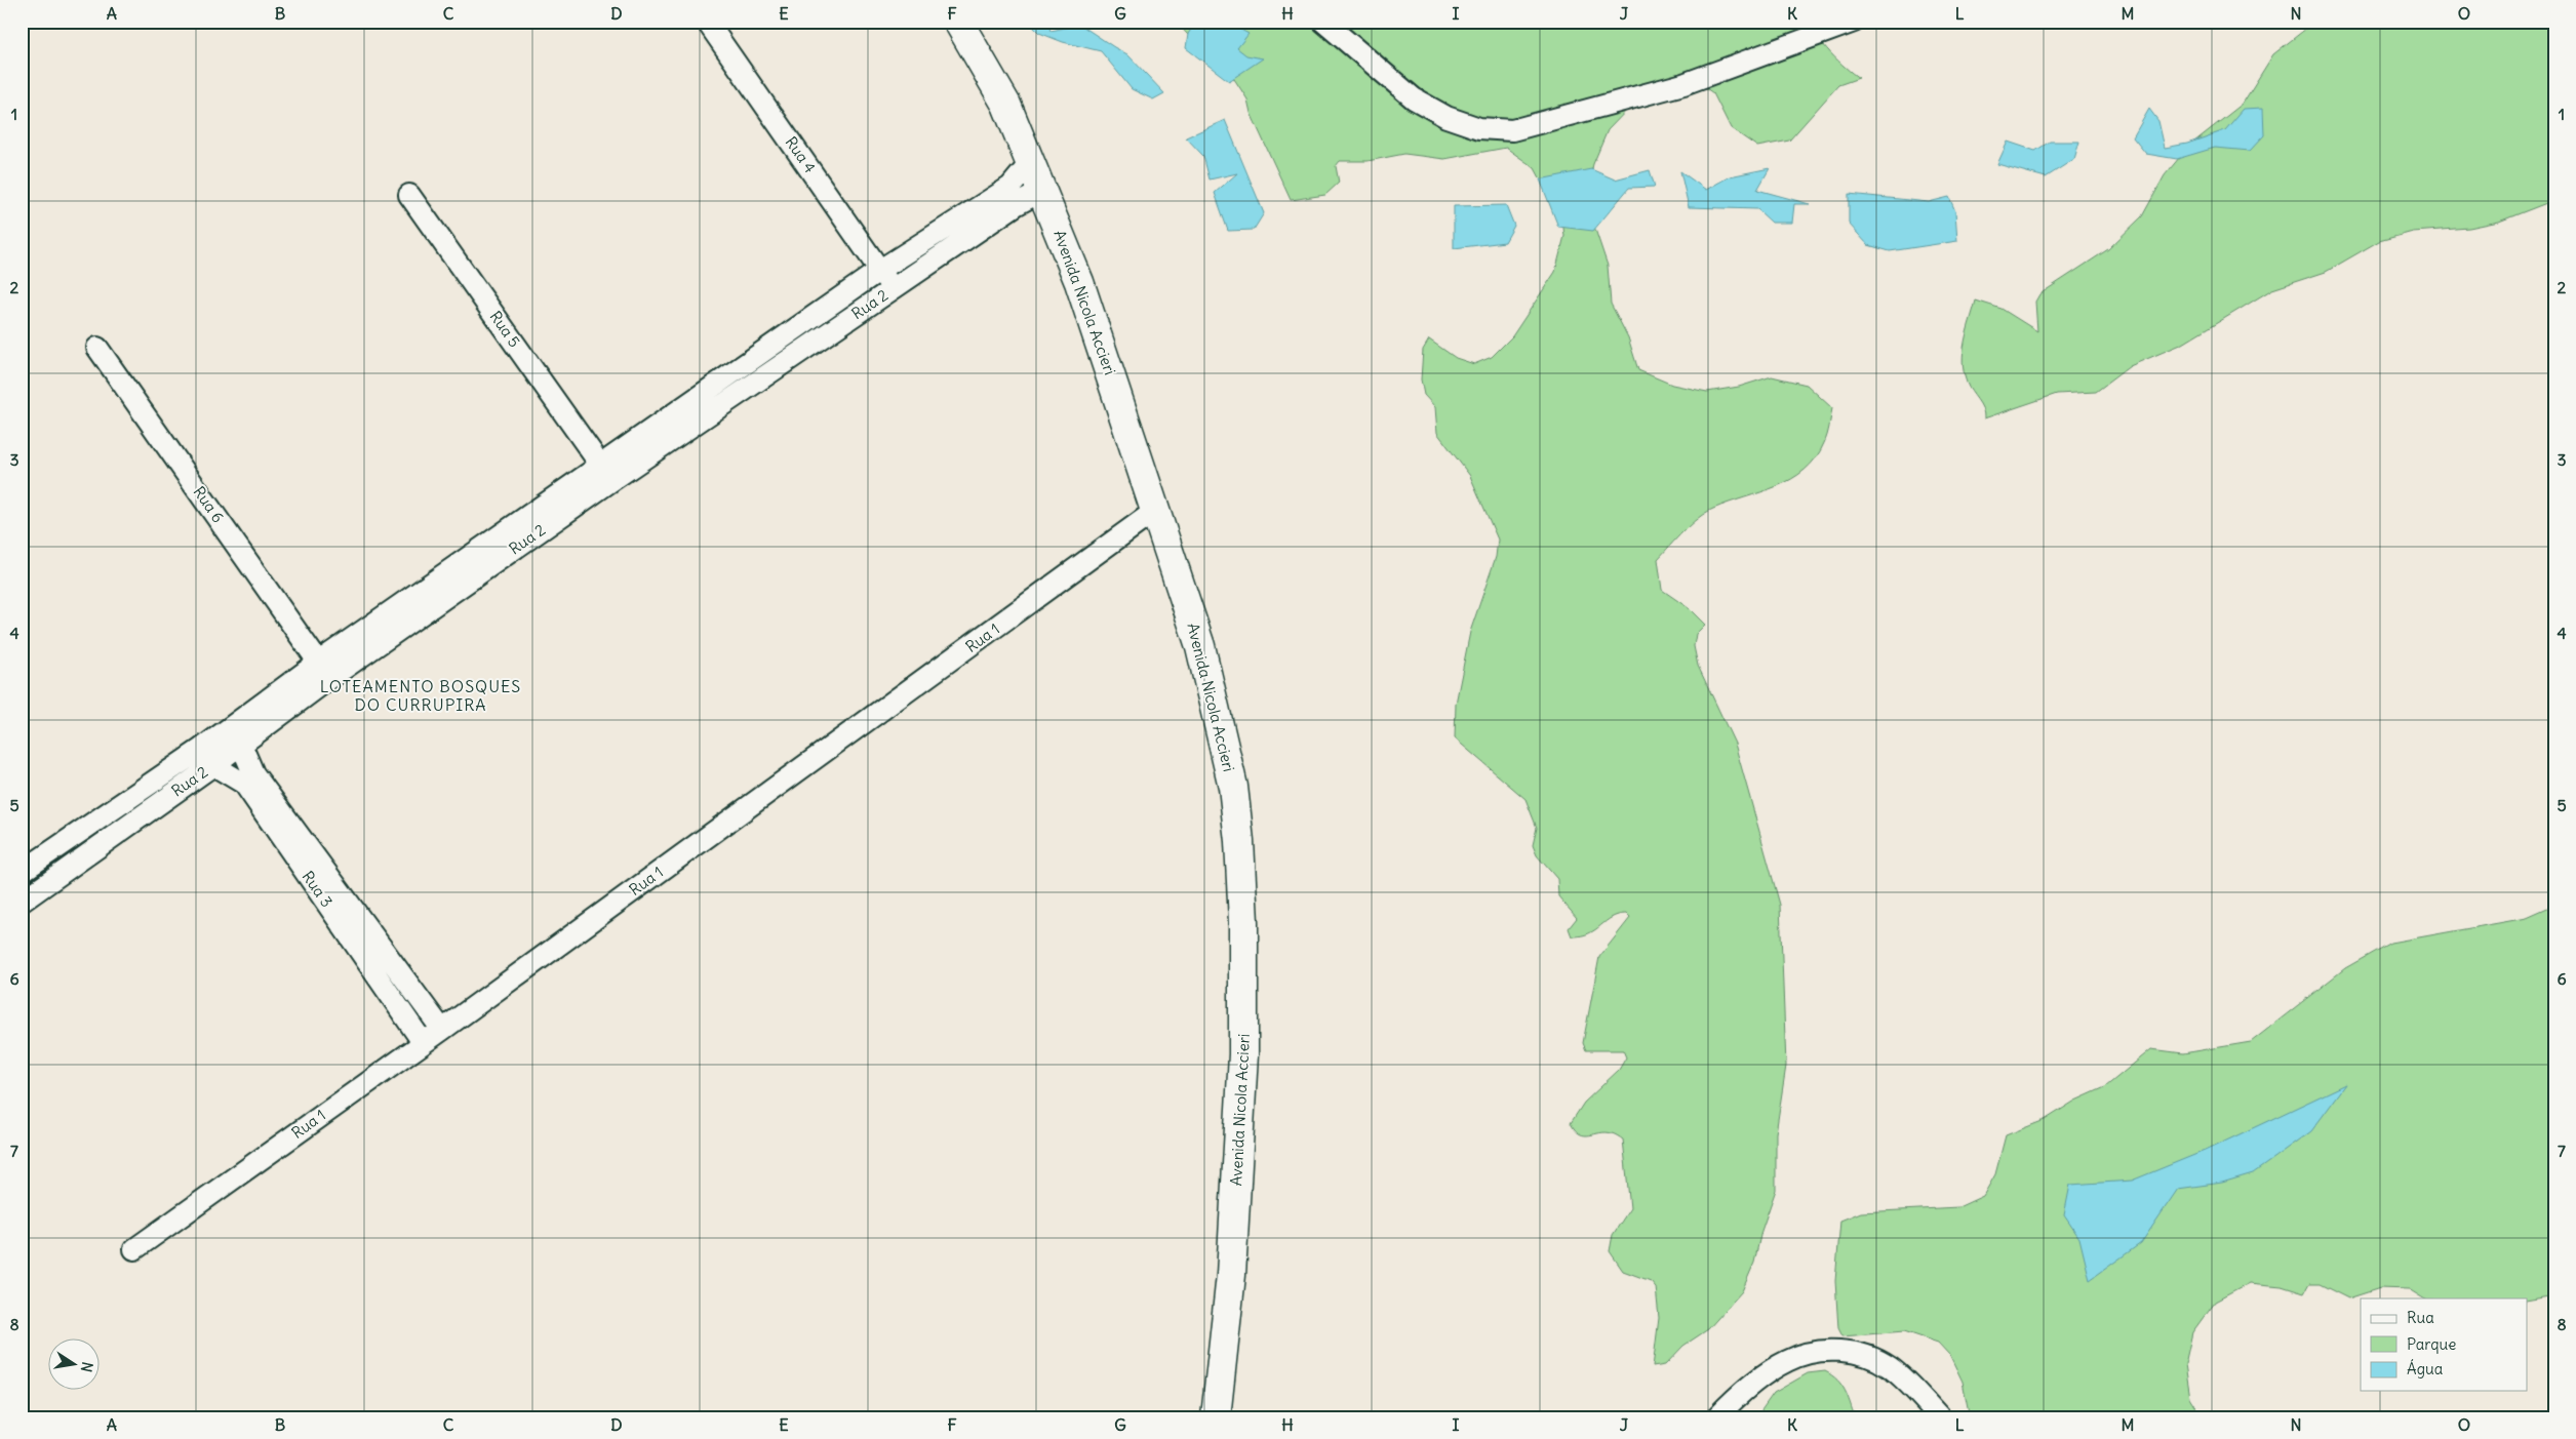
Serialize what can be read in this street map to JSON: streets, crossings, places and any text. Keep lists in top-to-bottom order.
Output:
{
  "streets": {
    "street": [
      "Rua 4",
      "Avenida Nicola Accieri",
      "Rua 2",
      "Rua 5",
      "Rua 6",
      "Rua 1",
      "Rua 3"
    ]
  },
  "crossings": [
    ["Rua 4", "Rua 2"],
    ["Avenida Nicola Accieri", "Rua 2"],
    ["Avenida Nicola Accieri", "Rua 1"],
    ["Rua 2", "Rua 5"],
    ["Rua 2", "Rua 6"],
    ["Rua 2", "Rua 3"],
    ["Rua 1", "Rua 3"]
  ],
  "districts": ["LOTEAMENTO BOSQUES DO CURRUPIRA"],
  "legend": ["Rua", "Parque", "Água"],
  "north": "right",
  "grid": {
    "columns": [
      "A",
      "B",
      "C",
      "D",
      "E",
      "F",
      "G",
      "H",
      "I",
      "J",
      "K",
      "L",
      "M",
      "N",
      "O"
    ],
    "rows": [
      "1",
      "2",
      "3",
      "4",
      "5",
      "6",
      "7",
      "8"
    ]
  }
}
